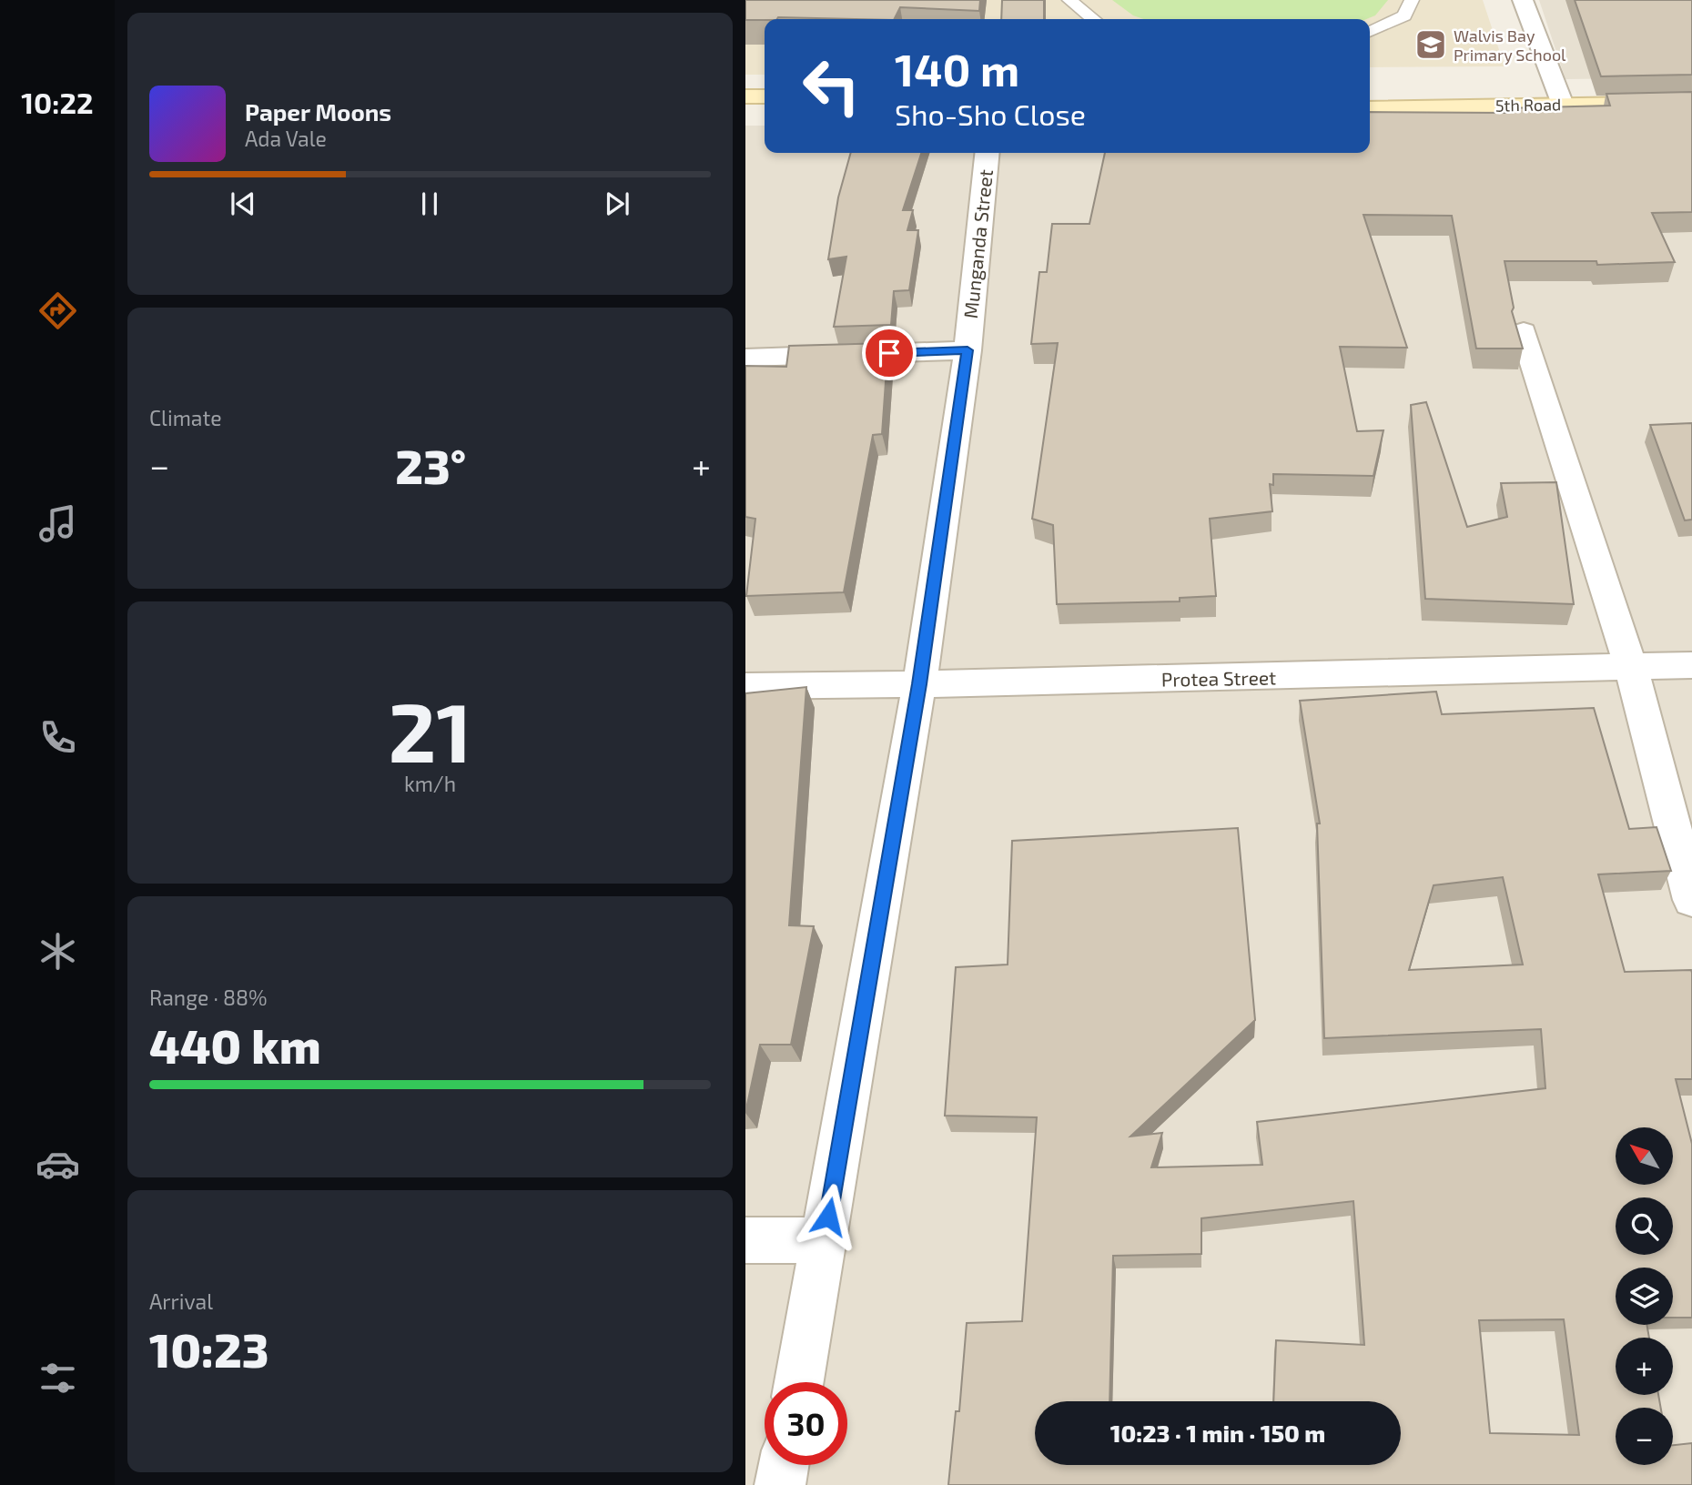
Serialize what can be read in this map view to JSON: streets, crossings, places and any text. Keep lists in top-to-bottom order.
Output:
{
  "streets": {
    "main road": ["5th Road"],
    "street": ["Munganda Street", "Protea Street"]
  },
  "crossings": [
    ["Munganda Street", "Protea Street"]
  ],
  "places": {
    "school or university": ["Walvis Bay Primary School"]
  },
  "north": "top left",
  "page": {
    "tabs": "10:22",
    "turn": ["140 m", "Sho-Sho Close"],
    "song": ["Paper Moons", "Ada Vale"],
    "tile": [
      "Climate",
      ["21", "km/h"],
      ["Range · 88%", "440 km"],
      ["Arrival", "10:23"]
    ],
    "heat": ["−", "23°", "+"],
    "map_buttons": ["+", "−"],
    "limit": "30",
    "trip": "10:23 · 1 min · 150 m"
  }
}
